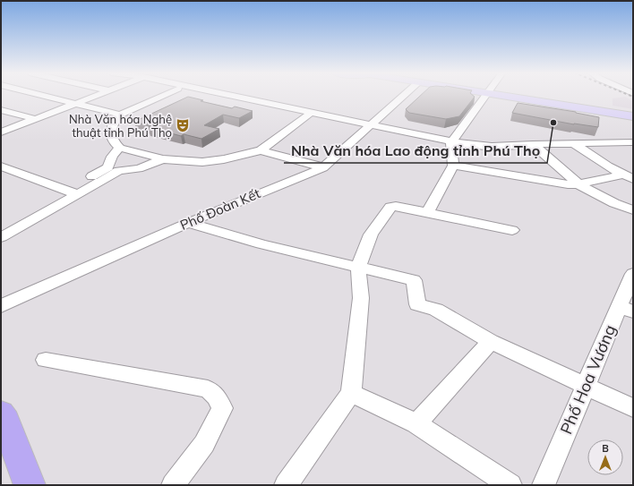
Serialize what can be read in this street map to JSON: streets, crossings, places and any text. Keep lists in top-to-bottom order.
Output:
{
  "streets": {
    "street": ["Phố Đoàn Kết", "Phố Hoa Vương"]
  },
  "places": {
    "other": ["Nhà Văn hóa Lao động tỉnh Phú Thọ"],
    "theatre": ["Nhà Văn hóa Nghệ thuật tỉnh Phú Thọ"]
  },
  "north": "top"
}
